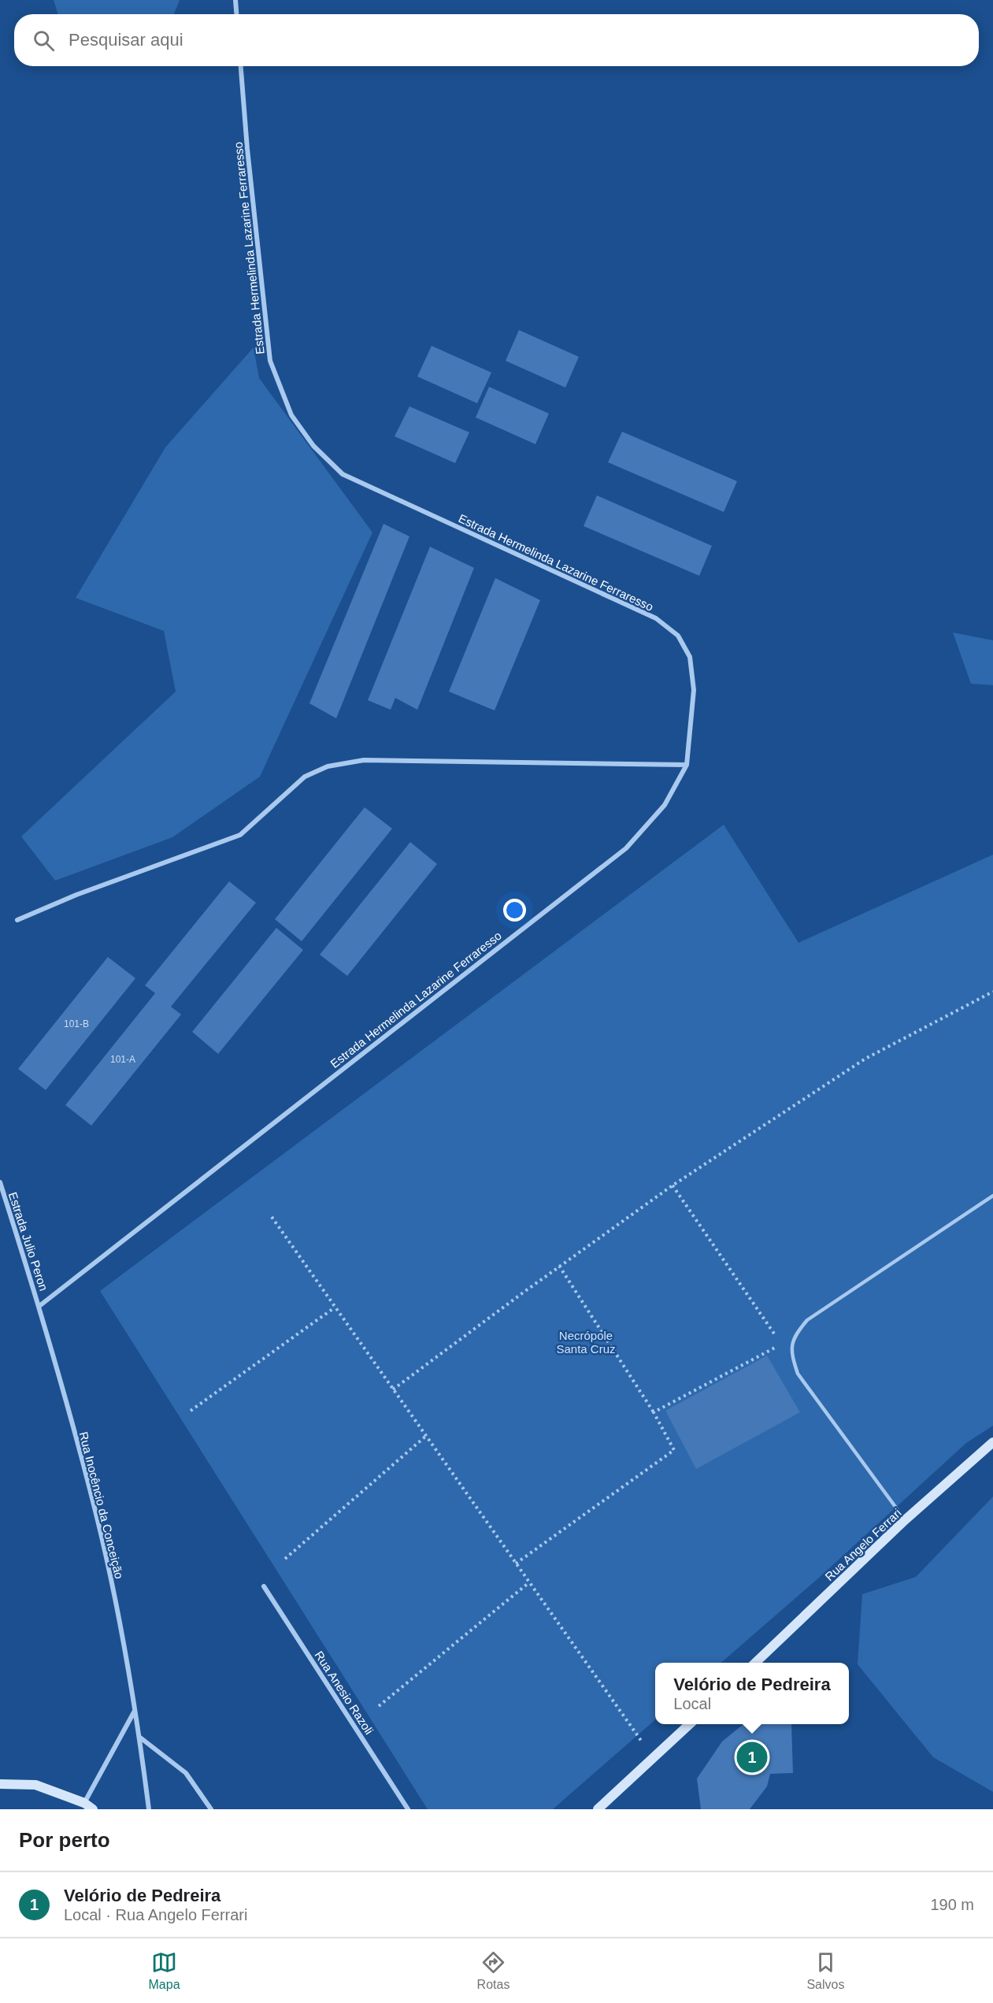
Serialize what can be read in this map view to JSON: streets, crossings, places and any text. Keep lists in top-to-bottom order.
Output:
{
  "streets": {
    "street": [
      "Estrada Hermelinda Lazarine Ferraresso",
      "Estrada Julio Peron",
      "Rua Inocêncio da Conceição",
      "Rua Angelo Ferrari",
      "Rua Anesio Razoli"
    ]
  },
  "crossings": [
    ["Estrada Hermelinda Lazarine Ferraresso", "Estrada Julio Peron"],
    ["Estrada Hermelinda Lazarine Ferraresso", "Rua Inocêncio da Conceição"],
    ["Estrada Julio Peron", "Rua Inocêncio da Conceição"]
  ],
  "parks": ["Necrópole Santa Cruz"],
  "house_numbers": ["101-B", "101-A"],
  "page": {
    "search": "Pesquisar aqui",
    "popup": ["Velório de Pedreira", "Local"],
    "pins": "1",
    "heading": "Por perto",
    "list": [
      {
        "mark": "1",
        "name": "Velório de Pedreira",
        "note": "Local · Rua Angelo Ferrari",
        "value": "190 m"
      }
    ],
    "nav": ["Mapa", "Rotas", "Salvos"]
  }
}
